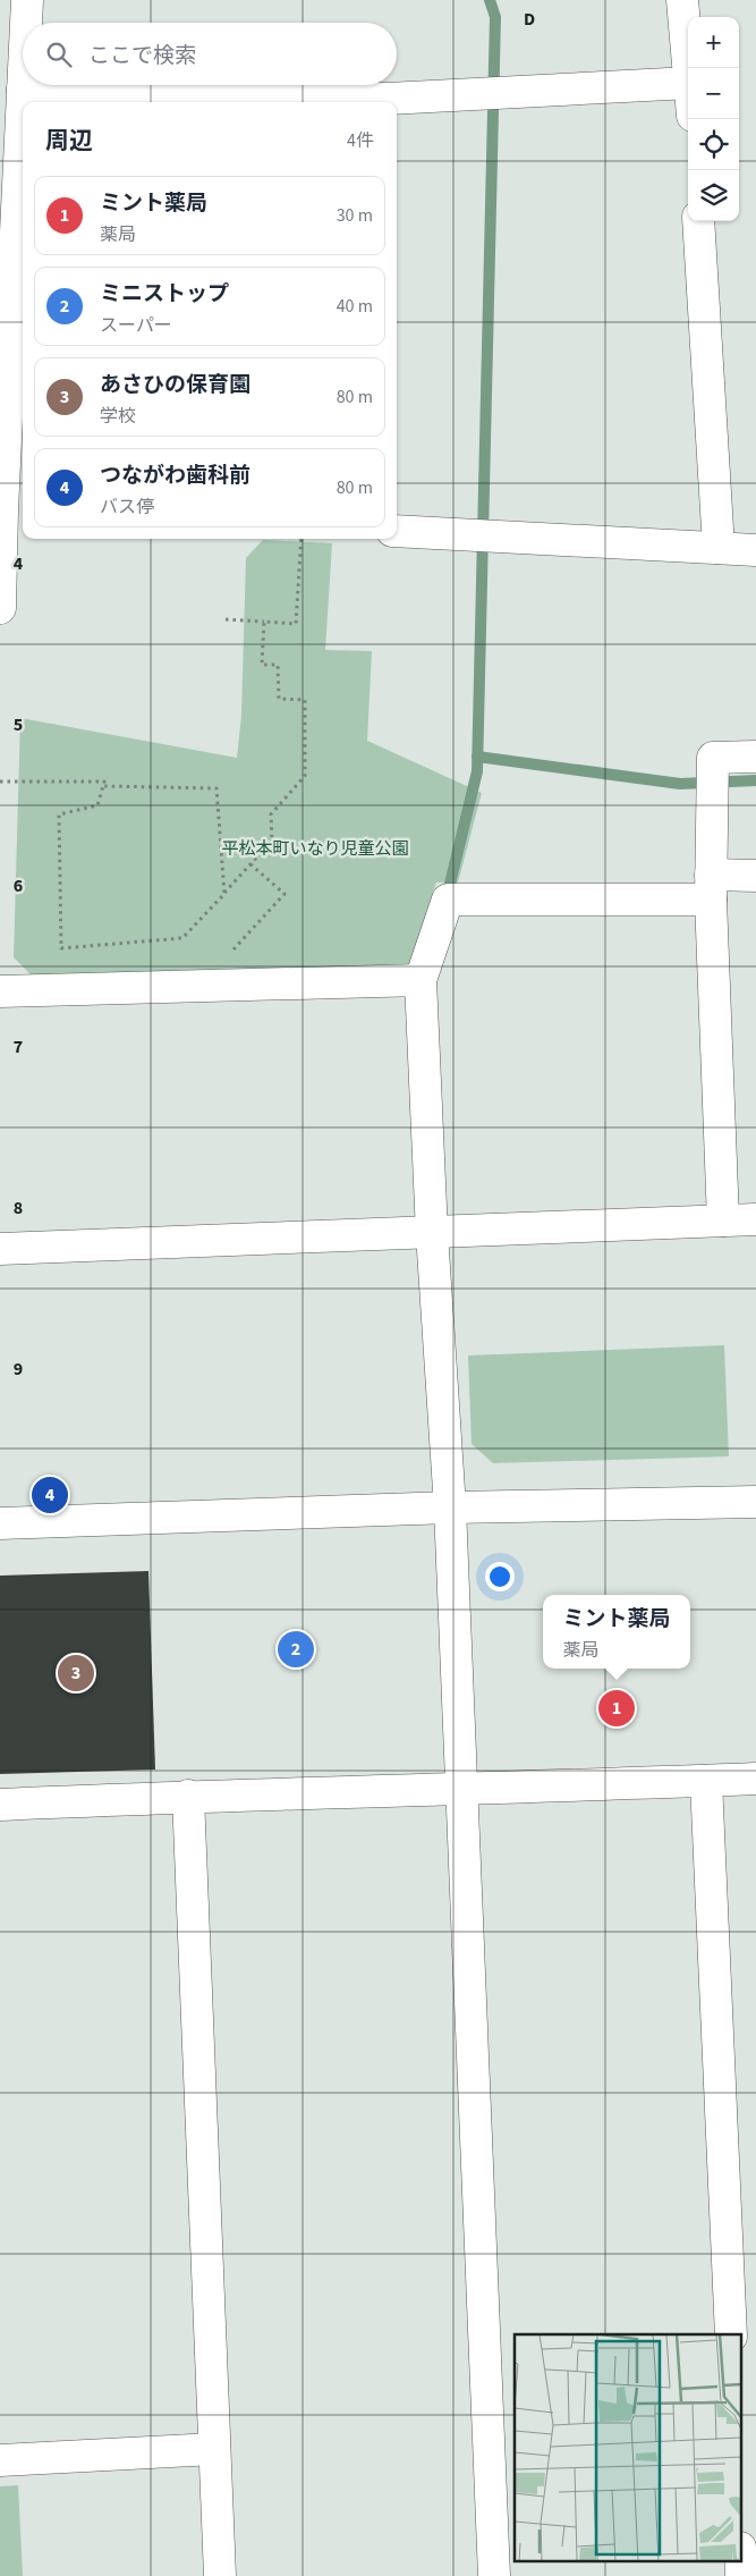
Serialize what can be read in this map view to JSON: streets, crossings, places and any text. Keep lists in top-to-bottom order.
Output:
{
  "parks": ["平松本町いなり児童公園"],
  "page": {
    "map_buttons": ["+", "−"],
    "search": "ここで検索",
    "heading": ["周辺", "4件"],
    "list": [
      {
        "mark": "1",
        "name": "ミント薬局",
        "note": "薬局",
        "value": "30 m"
      },
      {
        "mark": "2",
        "name": "ミニストップ",
        "note": "スーパー",
        "value": "40 m"
      },
      {
        "mark": "3",
        "name": "あさひの保育園",
        "note": "学校",
        "value": "80 m"
      },
      {
        "mark": "4",
        "name": "つながわ歯科前",
        "note": "バス停",
        "value": "80 m"
      }
    ],
    "pins": [
      "4",
      "2",
      "3",
      "1"
    ],
    "popup": ["ミント薬局", "薬局"]
  },
  "grid": {
    "columns": ["D"],
    "rows": [
      "4",
      "5",
      "6",
      "7",
      "8",
      "9"
    ]
  }
}
